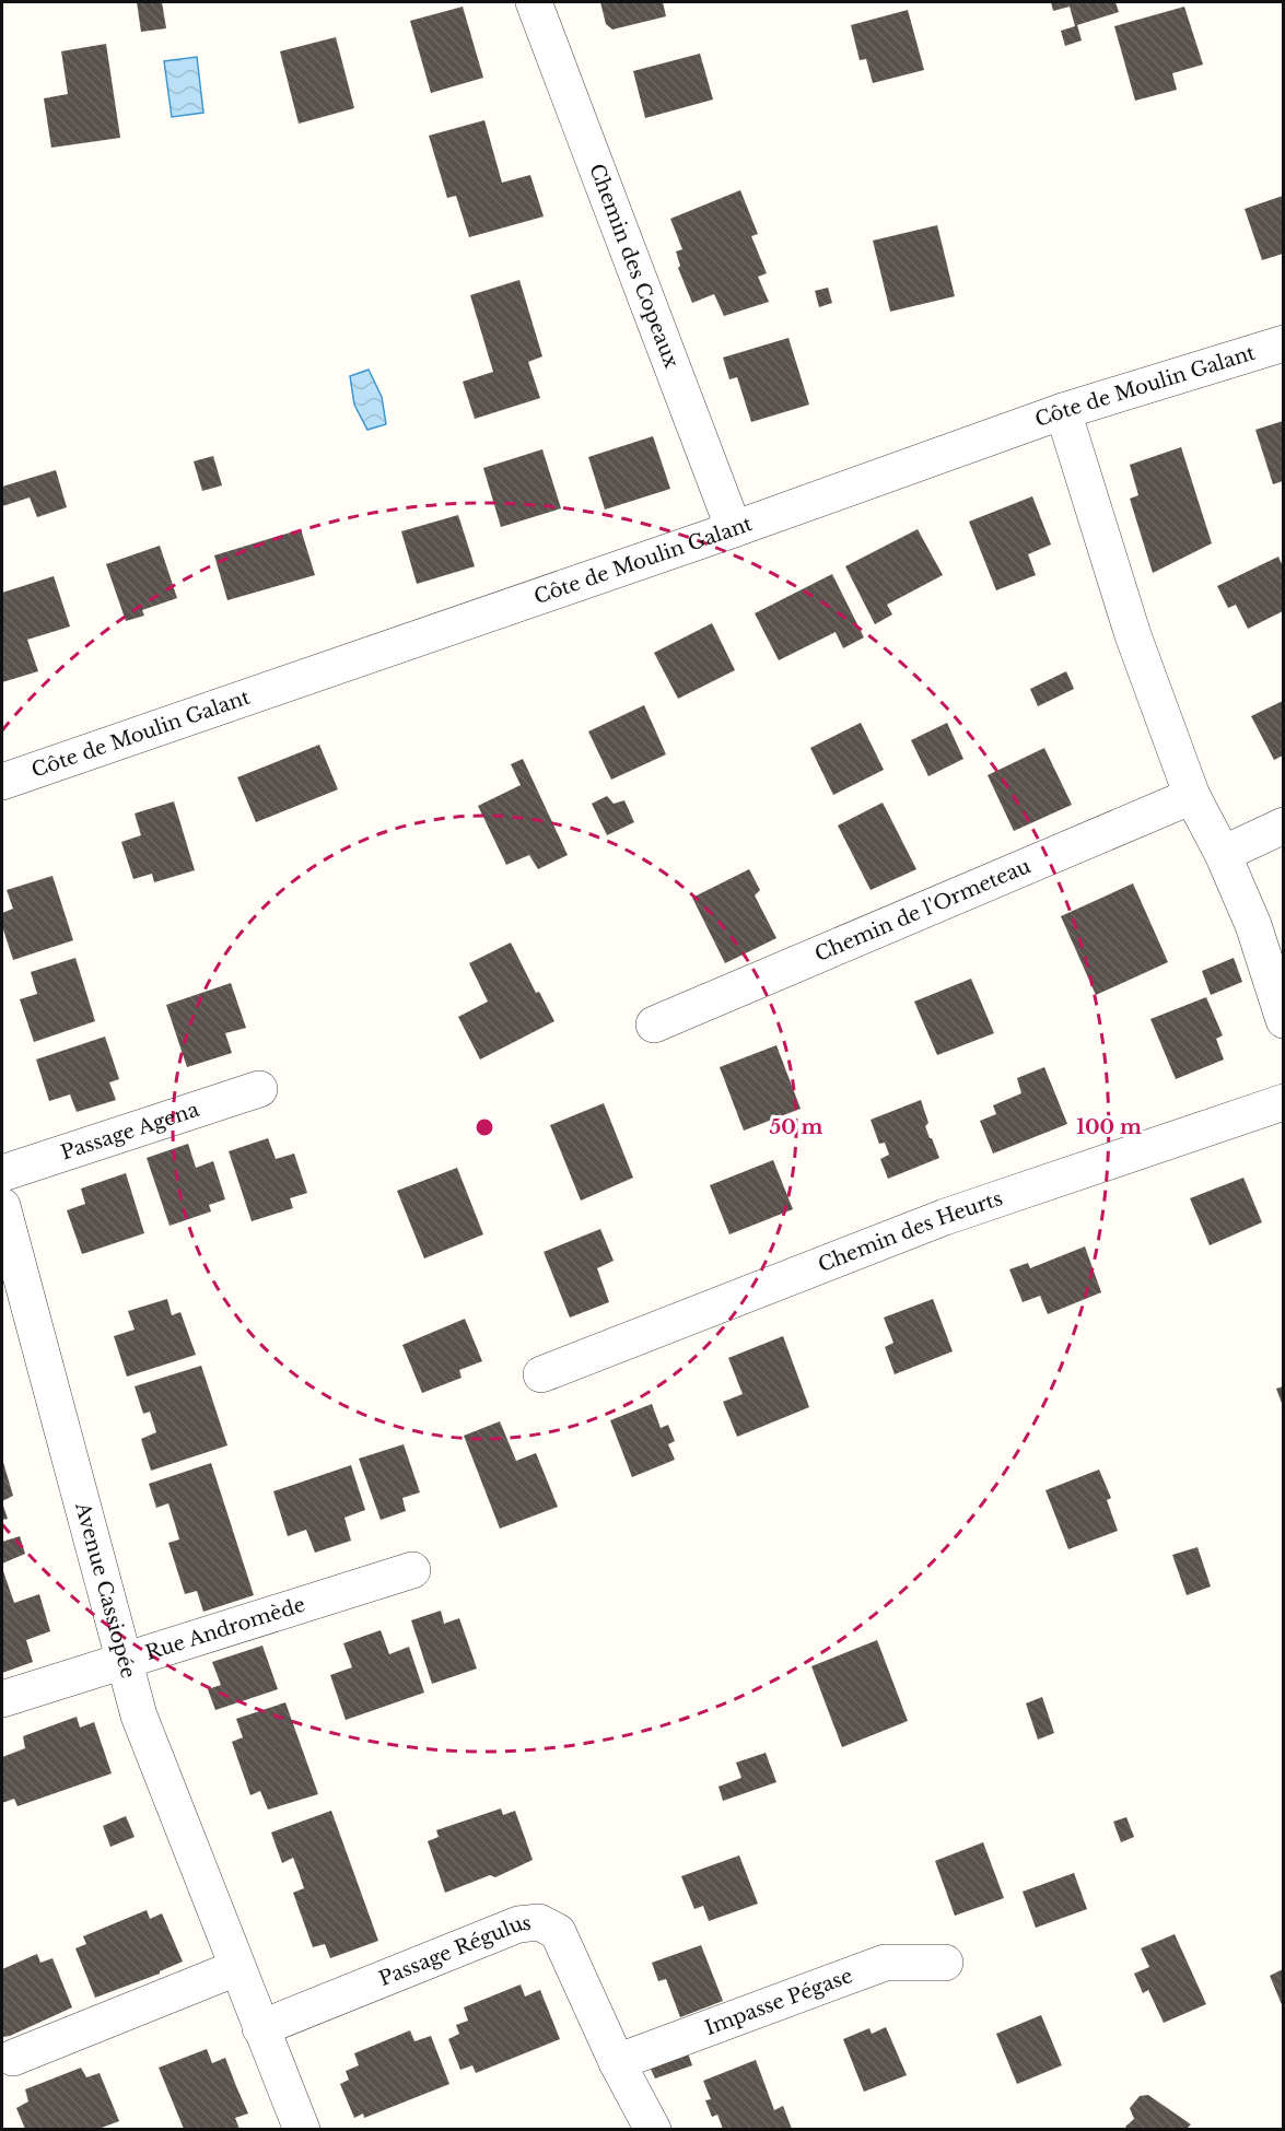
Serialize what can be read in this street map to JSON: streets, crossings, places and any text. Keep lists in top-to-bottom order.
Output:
{
  "streets": {
    "street": [
      "Chemin des Copeaux",
      "Côte de Moulin Galant",
      "Chemin de l'Ormeteau",
      "Passage Agena",
      "Chemin des Heurts",
      "Avenue Cassiopée",
      "Rue Andromède",
      "Passage Régulus",
      "Impasse Pégase"
    ]
  },
  "crossings": [
    ["Chemin des Copeaux", "Côte de Moulin Galant"],
    ["Avenue Cassiopée", "Rue Andromède"],
    ["Avenue Cassiopée", "Passage Régulus"],
    ["Passage Régulus", "Impasse Pégase"]
  ],
  "rings": ["50 m", "100 m"]
}
